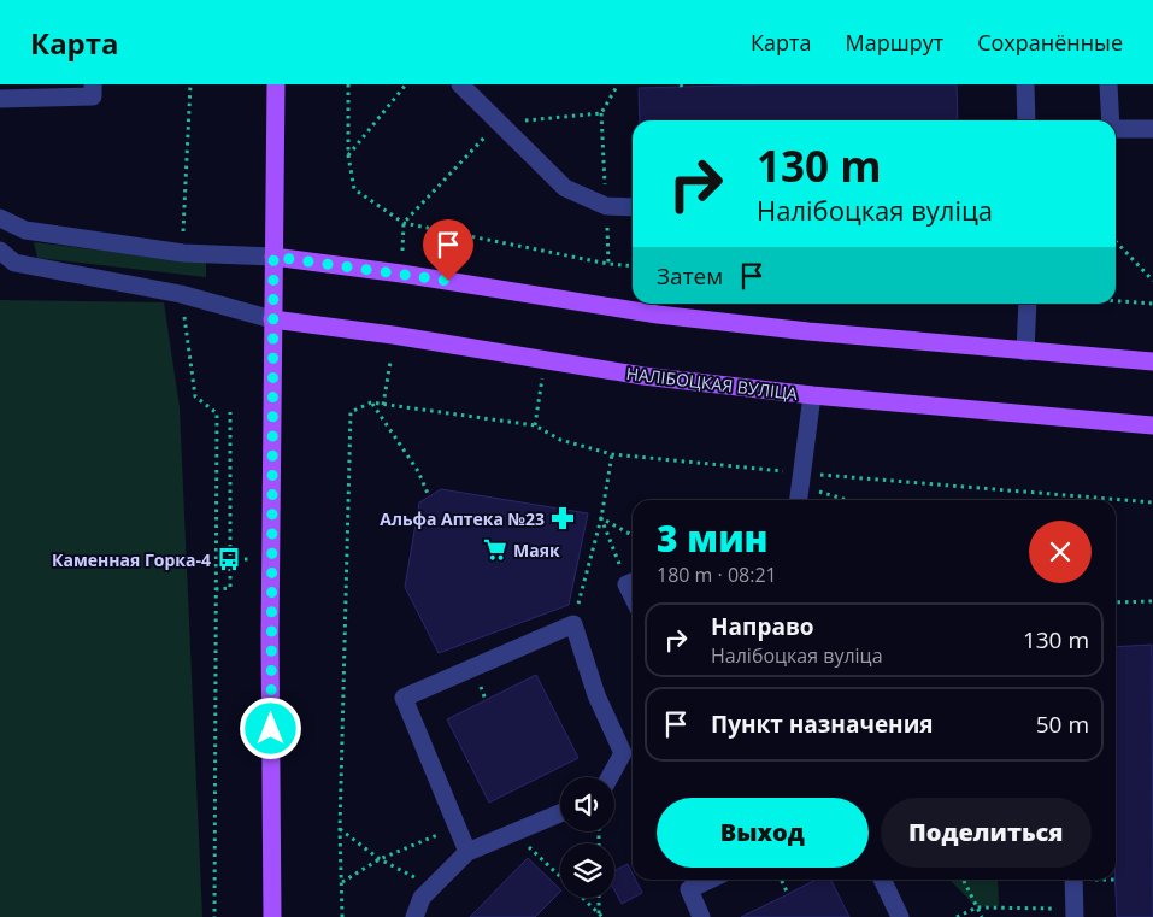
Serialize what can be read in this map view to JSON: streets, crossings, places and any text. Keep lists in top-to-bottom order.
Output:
{
  "streets": {
    "main road": ["НАЛІБОЦКАЯ ВУЛІЦА"]
  },
  "places": {
    "pharmacy": ["Альфа Аптека №23"],
    "supermarket": ["Маяк"],
    "bus stop": ["Каменная Горка-4"]
  },
  "page": {
    "header": "Карта",
    "nav": ["Карта", "Маршрут", "Сохранённые"],
    "turn": ["130 m", "Налібоцкая вуліца"],
    "then": "Затем",
    "heading": ["3 мин", "180 m · 08:21"],
    "list": [
      {
        "name": "Направо",
        "note": "Налібоцкая вуліца",
        "value": "130 m"
      },
      {
        "name": "Пункт назначения",
        "value": "50 m"
      }
    ],
    "buttons": ["Выход", "Поделиться"]
  }
}
